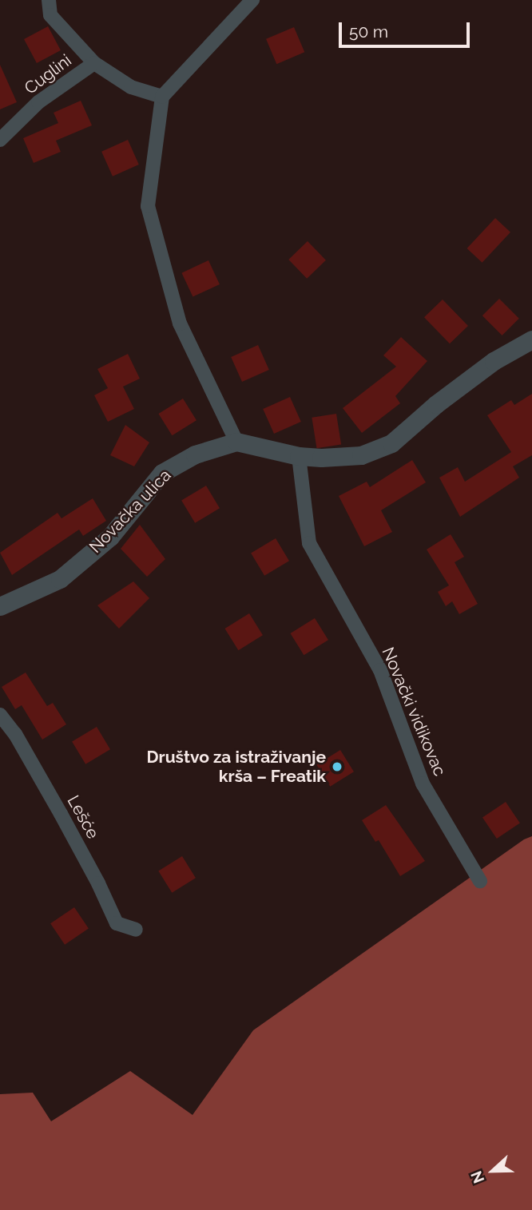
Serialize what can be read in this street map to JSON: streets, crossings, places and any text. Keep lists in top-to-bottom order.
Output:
{
  "streets": {
    "street": [
      "Cuglini",
      "Novačka ulica",
      "Novački vidikovac",
      "Lešće"
    ]
  },
  "places": ["Društvo za istraživanje krša – Freatik"],
  "scale_bar": "50 m",
  "north": "left"
}
